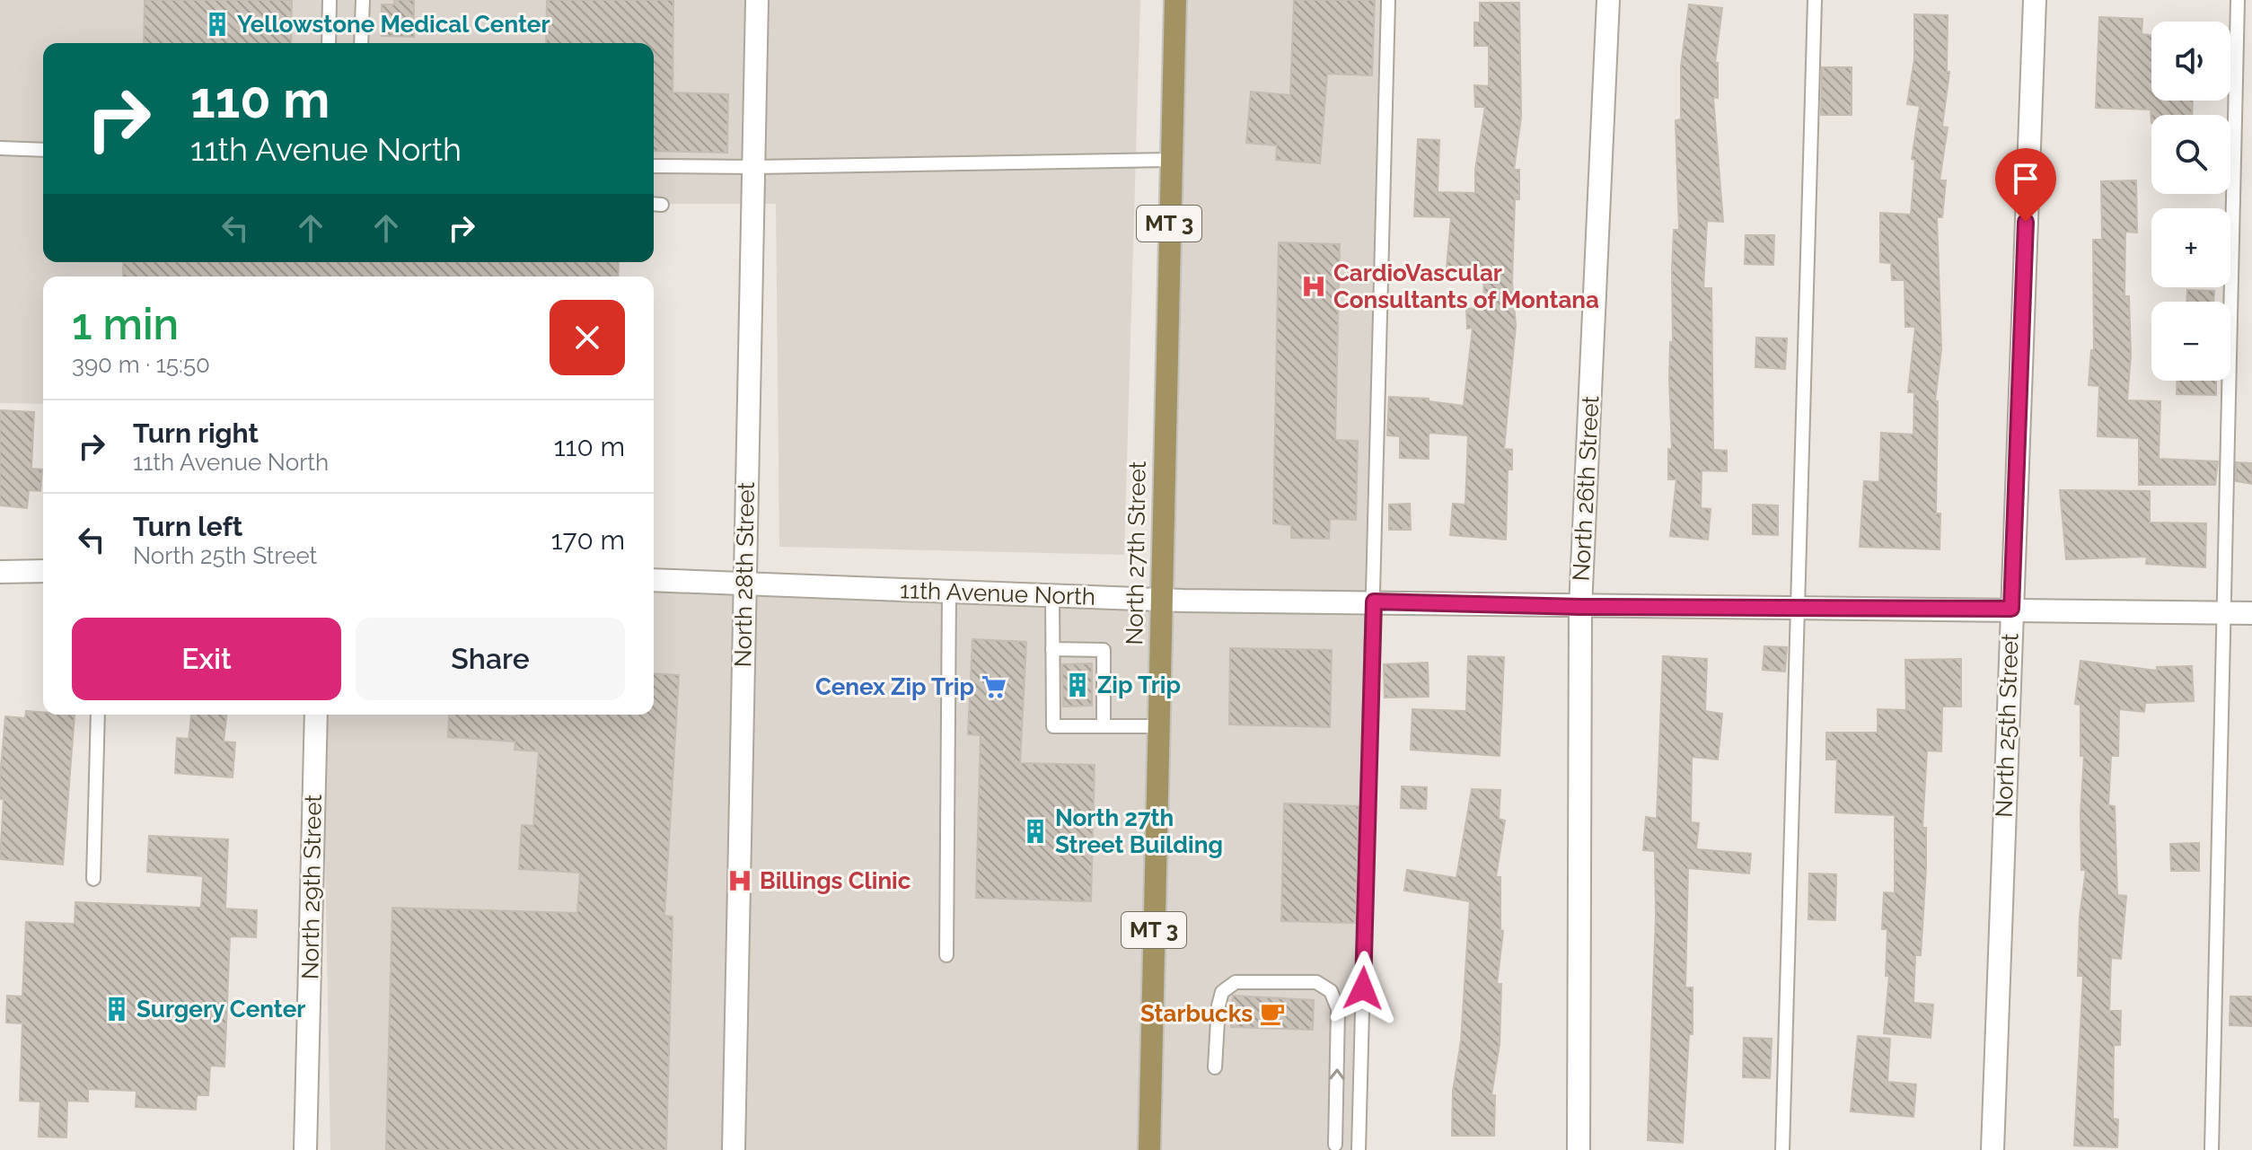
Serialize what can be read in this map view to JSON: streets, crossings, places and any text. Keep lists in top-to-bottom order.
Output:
{
  "streets": {
    "main road": ["MT 3", "North 27th Street"],
    "street": [
      "North 26th Street",
      "North 28th Street",
      "11th Avenue North",
      "North 25th Street",
      "North 29th Street"
    ]
  },
  "crossings": [
    ["North 26th Street", "11th Avenue North"],
    ["North 27th Street", "11th Avenue North"],
    ["North 28th Street", "11th Avenue North"],
    ["11th Avenue North", "North 25th Street"]
  ],
  "places": {
    "building": [
      "Yellowstone Medical Center",
      "Zip Trip",
      "North 27th Street Building",
      "Surgery Center"
    ],
    "hospital": ["CardioVascular Consultants of Montana", "Billings Clinic"],
    "supermarket": ["Cenex Zip Trip"],
    "cafe": ["Starbucks"]
  },
  "page": {
    "map_buttons": ["+", "−"],
    "turn": ["110 m", "11th Avenue North"],
    "heading": ["1 min", "390 m · 15:50"],
    "list": [
      {
        "name": "Turn right",
        "note": "11th Avenue North",
        "value": "110 m"
      },
      {
        "name": "Turn left",
        "note": "North 25th Street",
        "value": "170 m"
      }
    ],
    "buttons": ["Exit", "Share"]
  }
}
